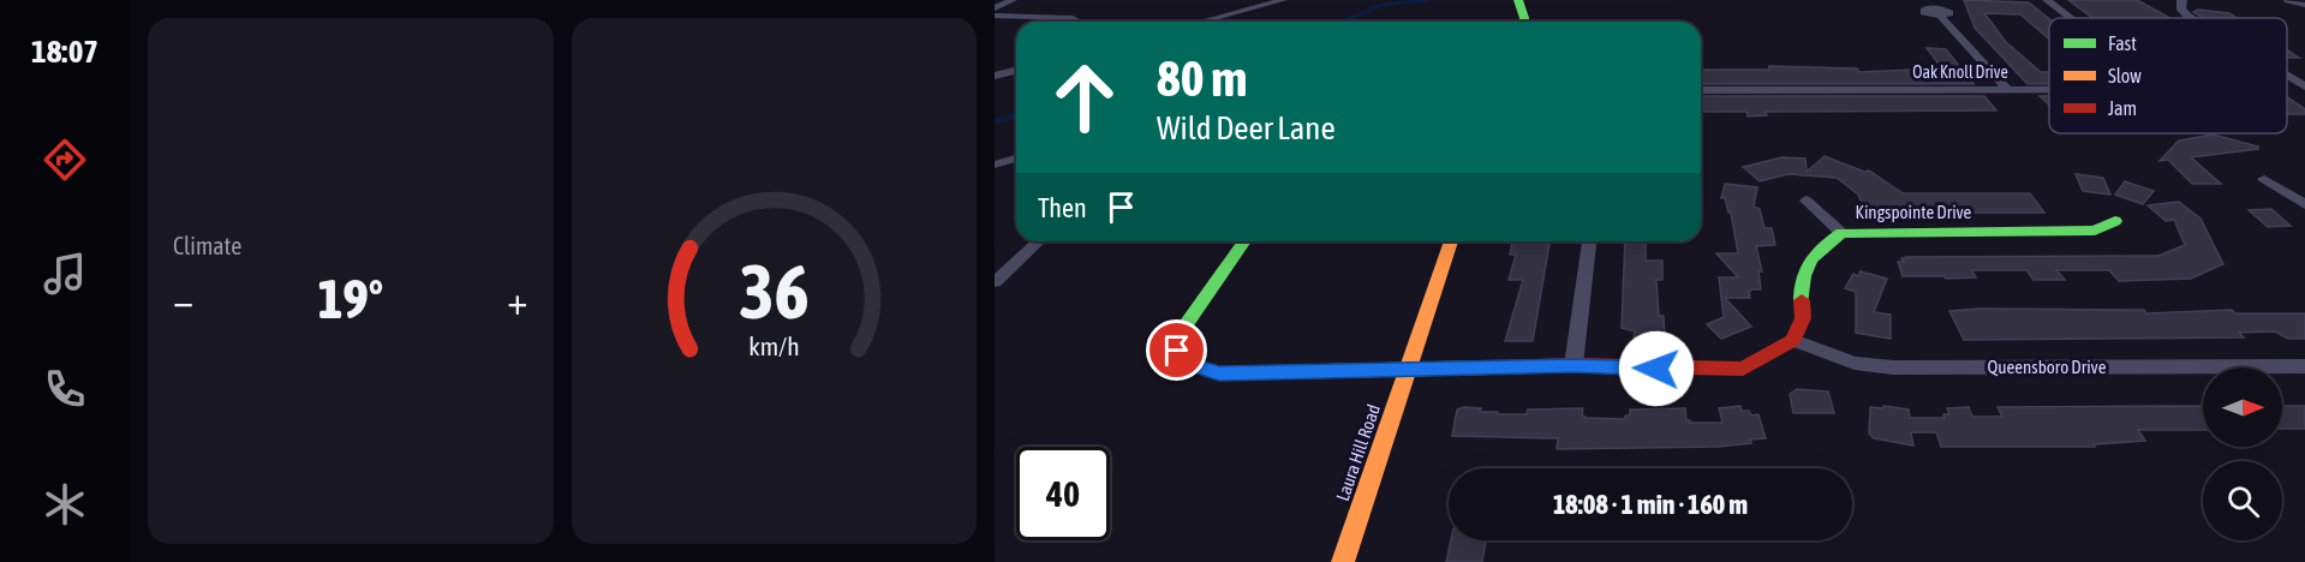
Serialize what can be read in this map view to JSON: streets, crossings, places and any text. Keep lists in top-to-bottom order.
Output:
{
  "streets": {
    "street": [
      "Oak Knoll Drive",
      "Kingspointe Drive",
      "Queensboro Drive",
      "Laura Hill Road"
    ]
  },
  "crossings": [
    ["Kingspointe Drive", "Queensboro Drive"]
  ],
  "legend": ["Fast", "Slow", "Jam"],
  "north": "right",
  "page": {
    "tabs": "18:07",
    "tile": "Climate",
    "turn": ["80 m", "Wild Deer Lane"],
    "then": "Then",
    "heat": ["−", "19°", "+"],
    "limit": "40",
    "trip": "18:08 · 1 min · 160 m",
    "gauge": ["36", "km/h"]
  }
}
